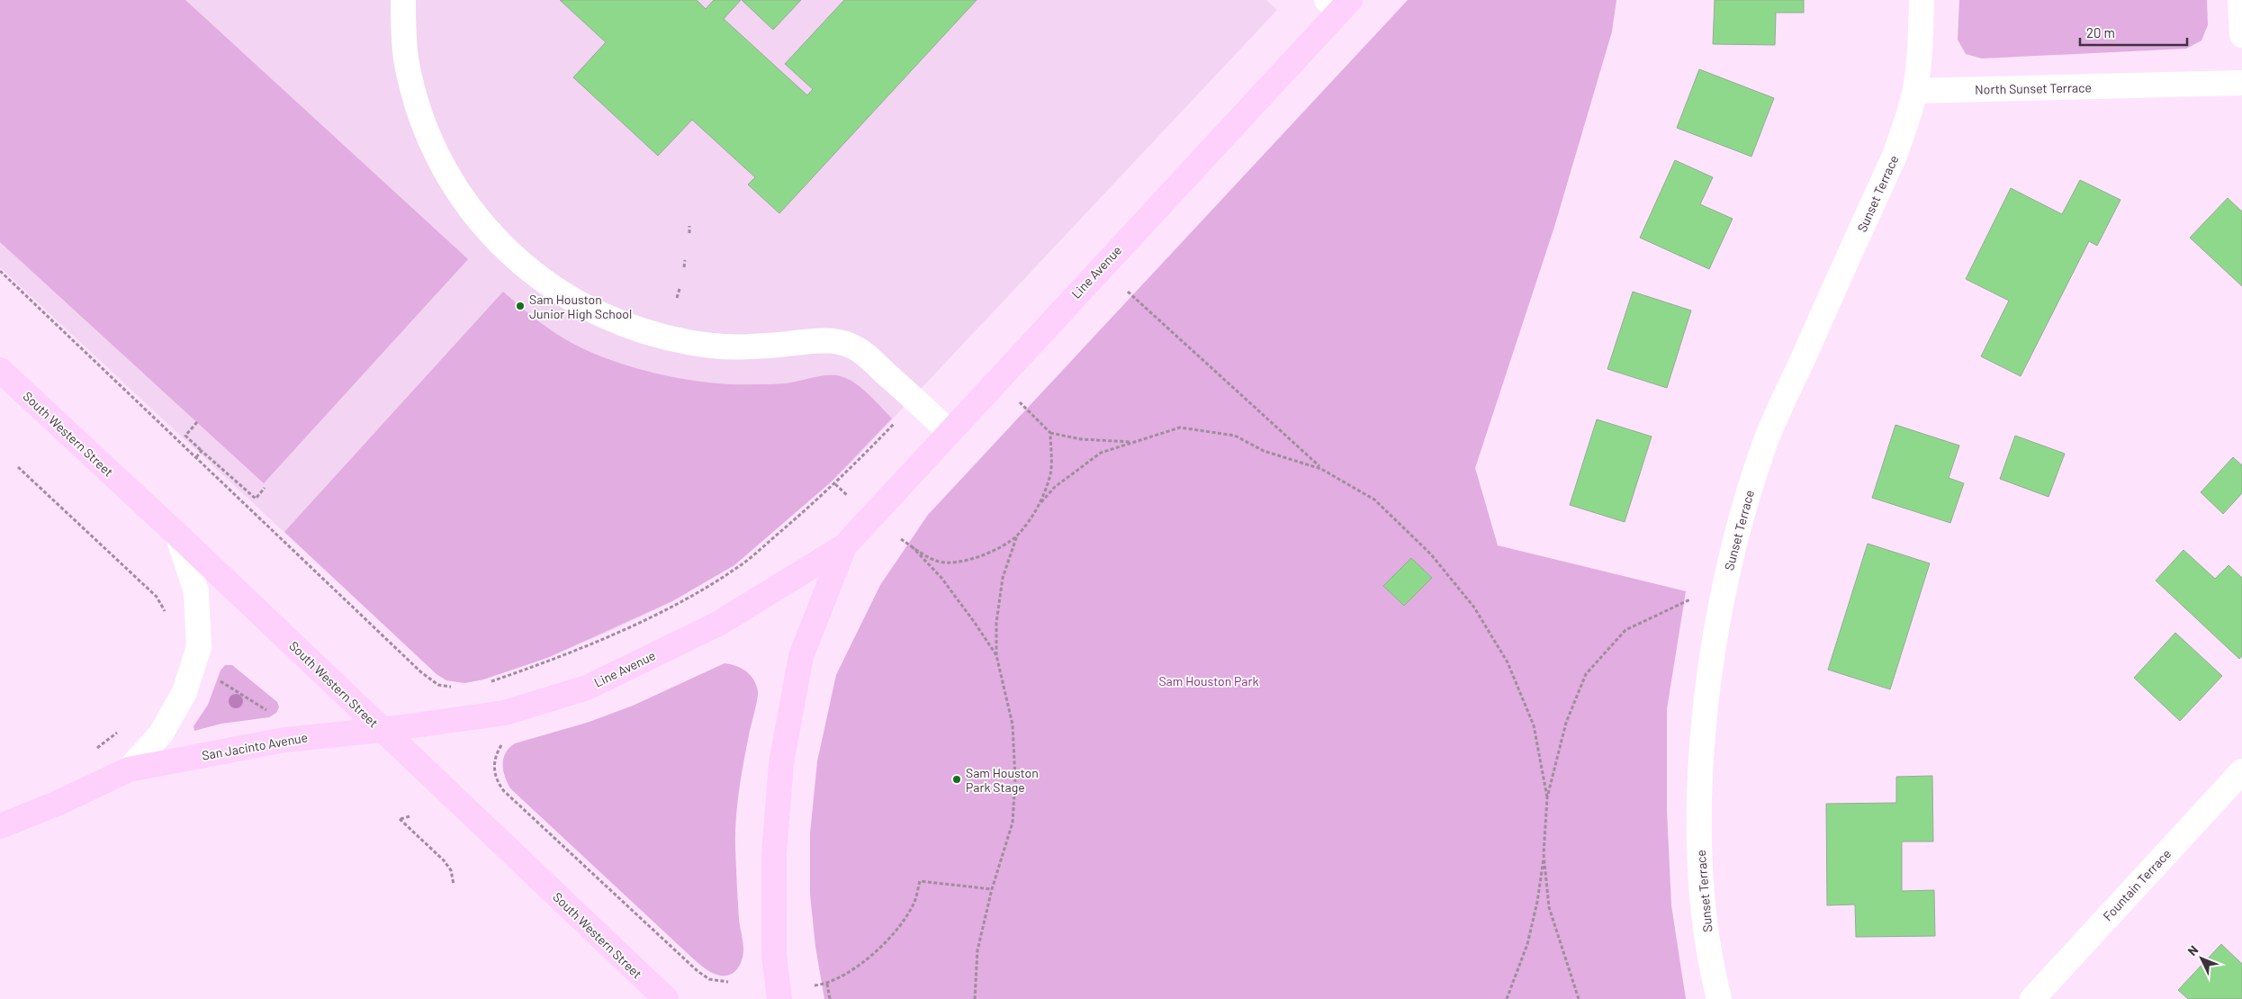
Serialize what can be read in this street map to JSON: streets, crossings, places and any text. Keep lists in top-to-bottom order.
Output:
{
  "streets": {
    "main road": ["Line Avenue", "South Western Street", "San Jacinto Avenue"],
    "street": ["North Sunset Terrace", "Sunset Terrace", "Fountain Terrace"]
  },
  "crossings": [
    ["North Sunset Terrace", "Sunset Terrace"],
    ["Line Avenue", "South Western Street"],
    ["Line Avenue", "San Jacinto Avenue"],
    ["South Western Street", "San Jacinto Avenue"]
  ],
  "parks": ["Sam Houston Park"],
  "places": ["Sam Houston Junior High School", "Sam Houston Park Stage"],
  "scale_bar": "20 m",
  "north": "top left"
}
